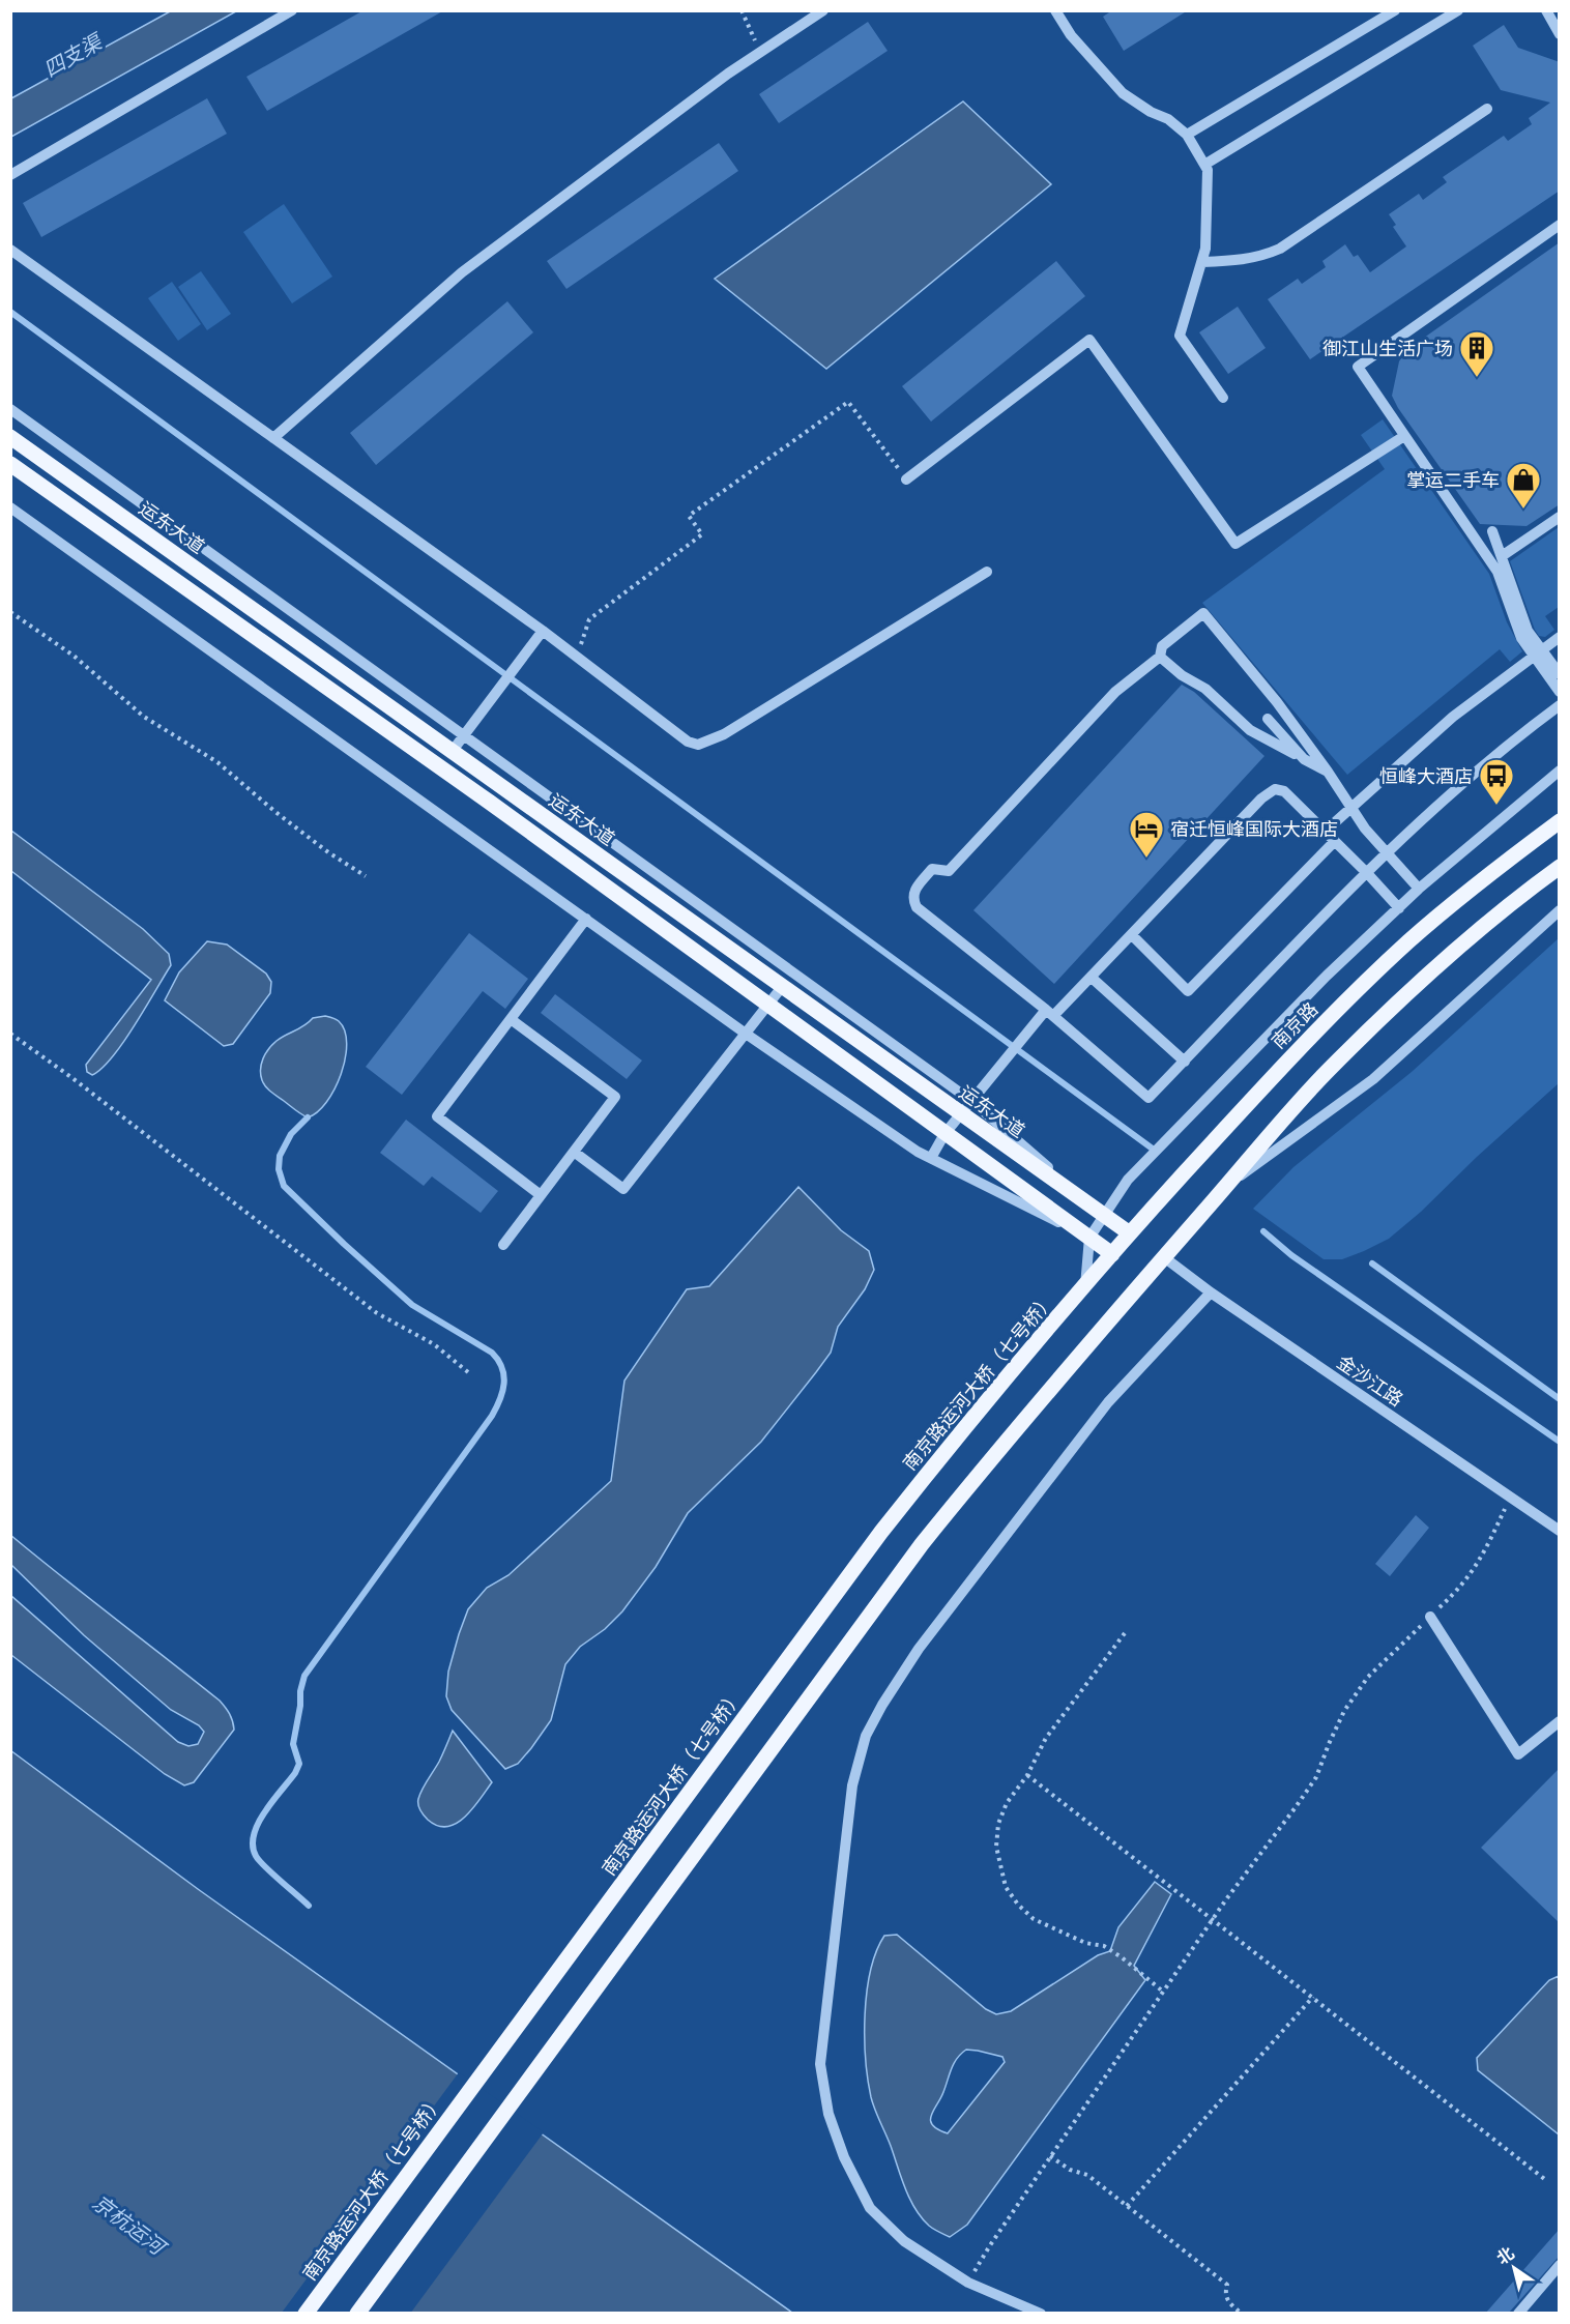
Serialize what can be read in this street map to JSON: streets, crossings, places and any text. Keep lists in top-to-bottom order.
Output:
{
  "streets": {
    "main road": ["运东大道", "南京路", "南京路运河大桥（七号桥）"],
    "street": ["金沙江路"]
  },
  "crossings": [
    ["运东大道", "南京路"],
    ["南京路", "南京路运河大桥（七号桥）"]
  ],
  "water": ["四支渠", "京杭运河"],
  "places": {
    "building": ["御江山生活广场"],
    "shop": ["掌运二手车"],
    "bus stop": ["恒峰大酒店"],
    "hotel": ["宿迁恒峰国际大酒店"]
  },
  "north": "top left"
}
